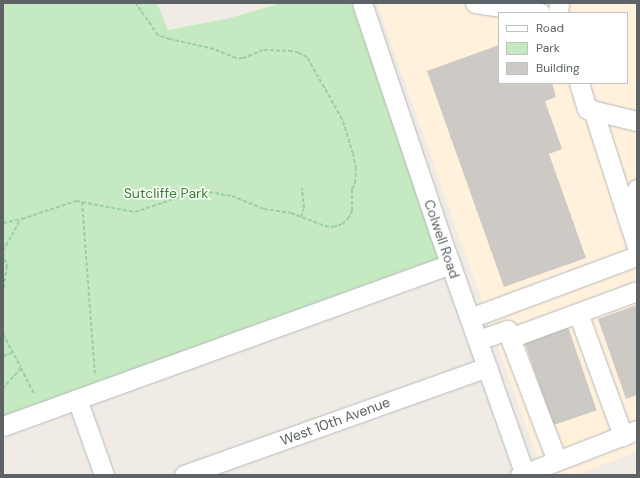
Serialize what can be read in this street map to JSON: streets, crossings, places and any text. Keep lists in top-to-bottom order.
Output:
{
  "streets": {
    "street": ["Colwell Road", "West 10th Avenue"]
  },
  "crossings": [
    ["Colwell Road", "West 10th Avenue"]
  ],
  "parks": ["Sutcliffe Park"],
  "legend": ["Road", "Park", "Building"]
}
